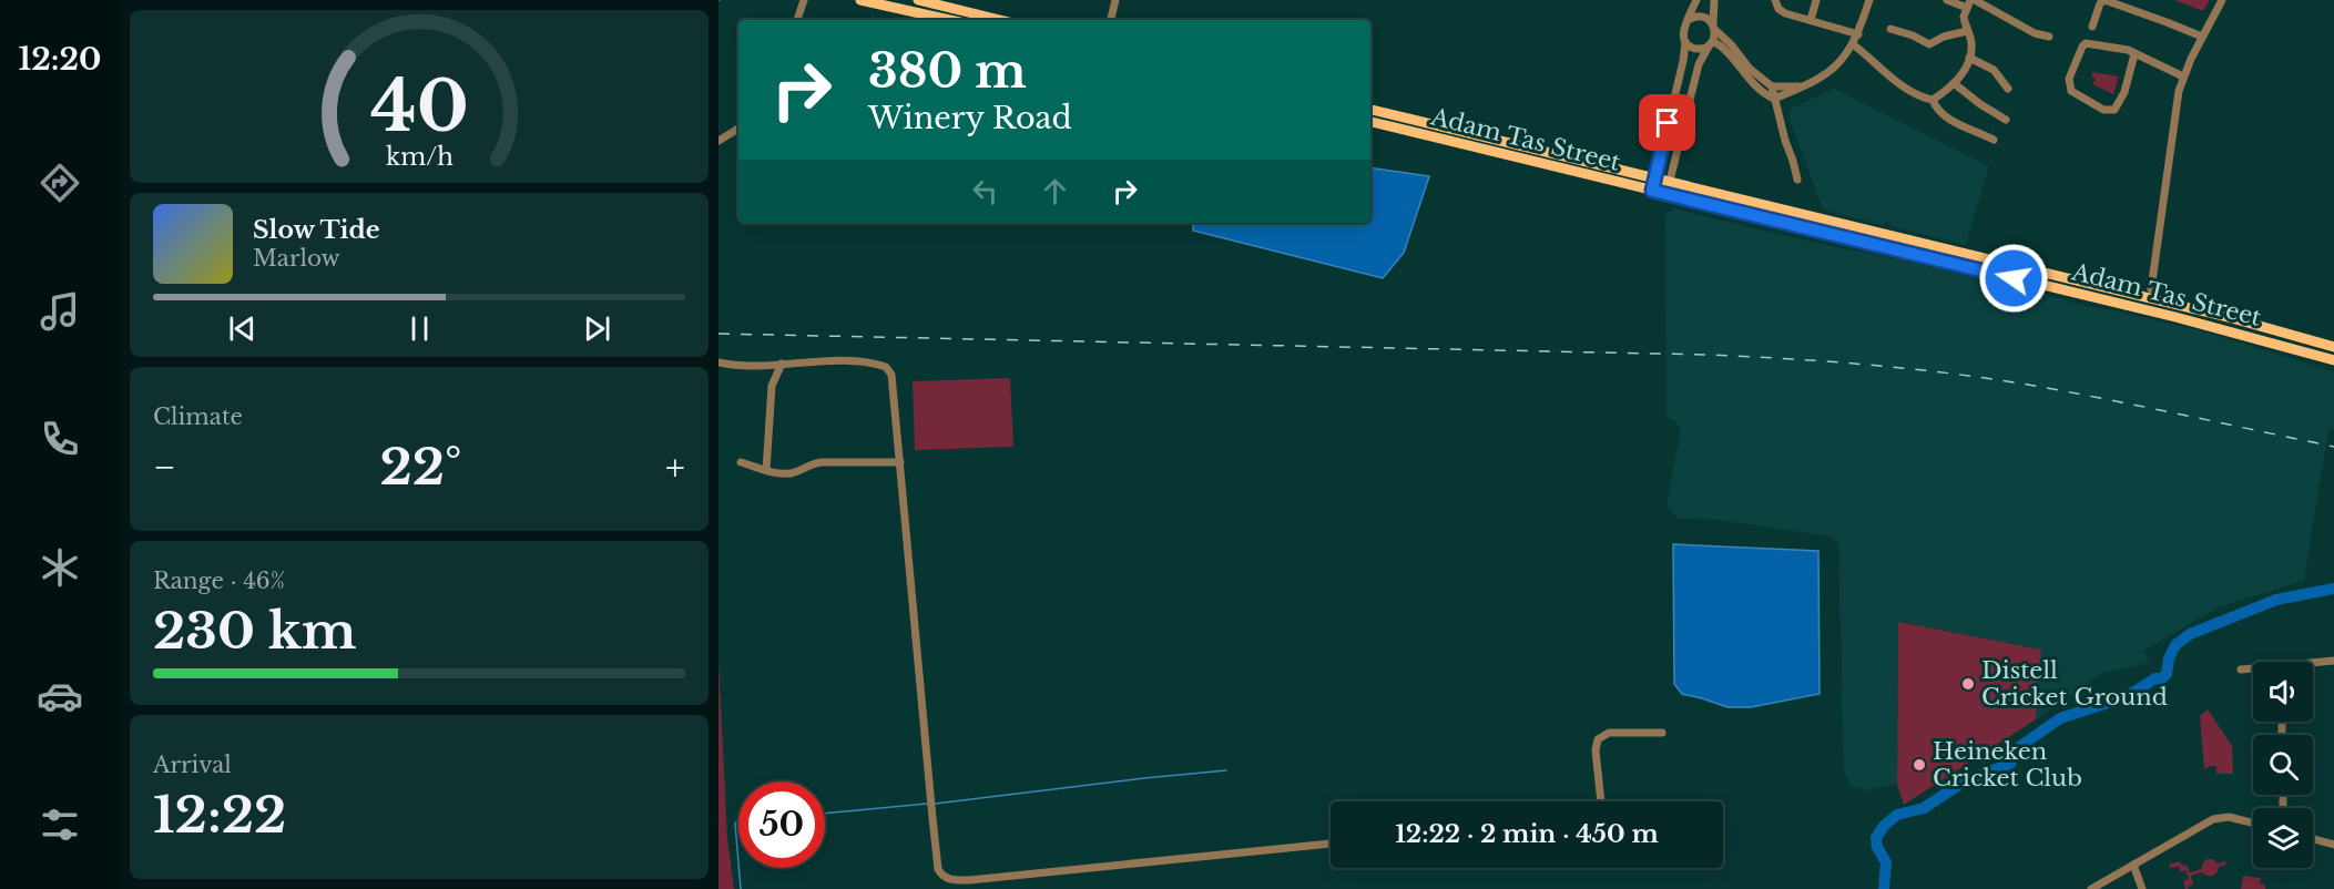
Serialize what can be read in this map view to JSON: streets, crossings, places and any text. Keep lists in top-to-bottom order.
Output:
{
  "streets": {
    "main road": ["Adam Tas Street"]
  },
  "places": ["Distell Cricket Ground", "Heineken Cricket Club"],
  "page": {
    "tabs": "12:20",
    "turn": ["380 m", "Winery Road"],
    "song": ["Slow Tide", "Marlow"],
    "tile": [
      "Climate",
      ["Range · 46%", "230 km"],
      ["Arrival", "12:22"]
    ],
    "heat": ["−", "22°", "+"],
    "limit": "50",
    "trip": "12:22 · 2 min · 450 m",
    "gauge": ["40", "km/h"]
  }
}
